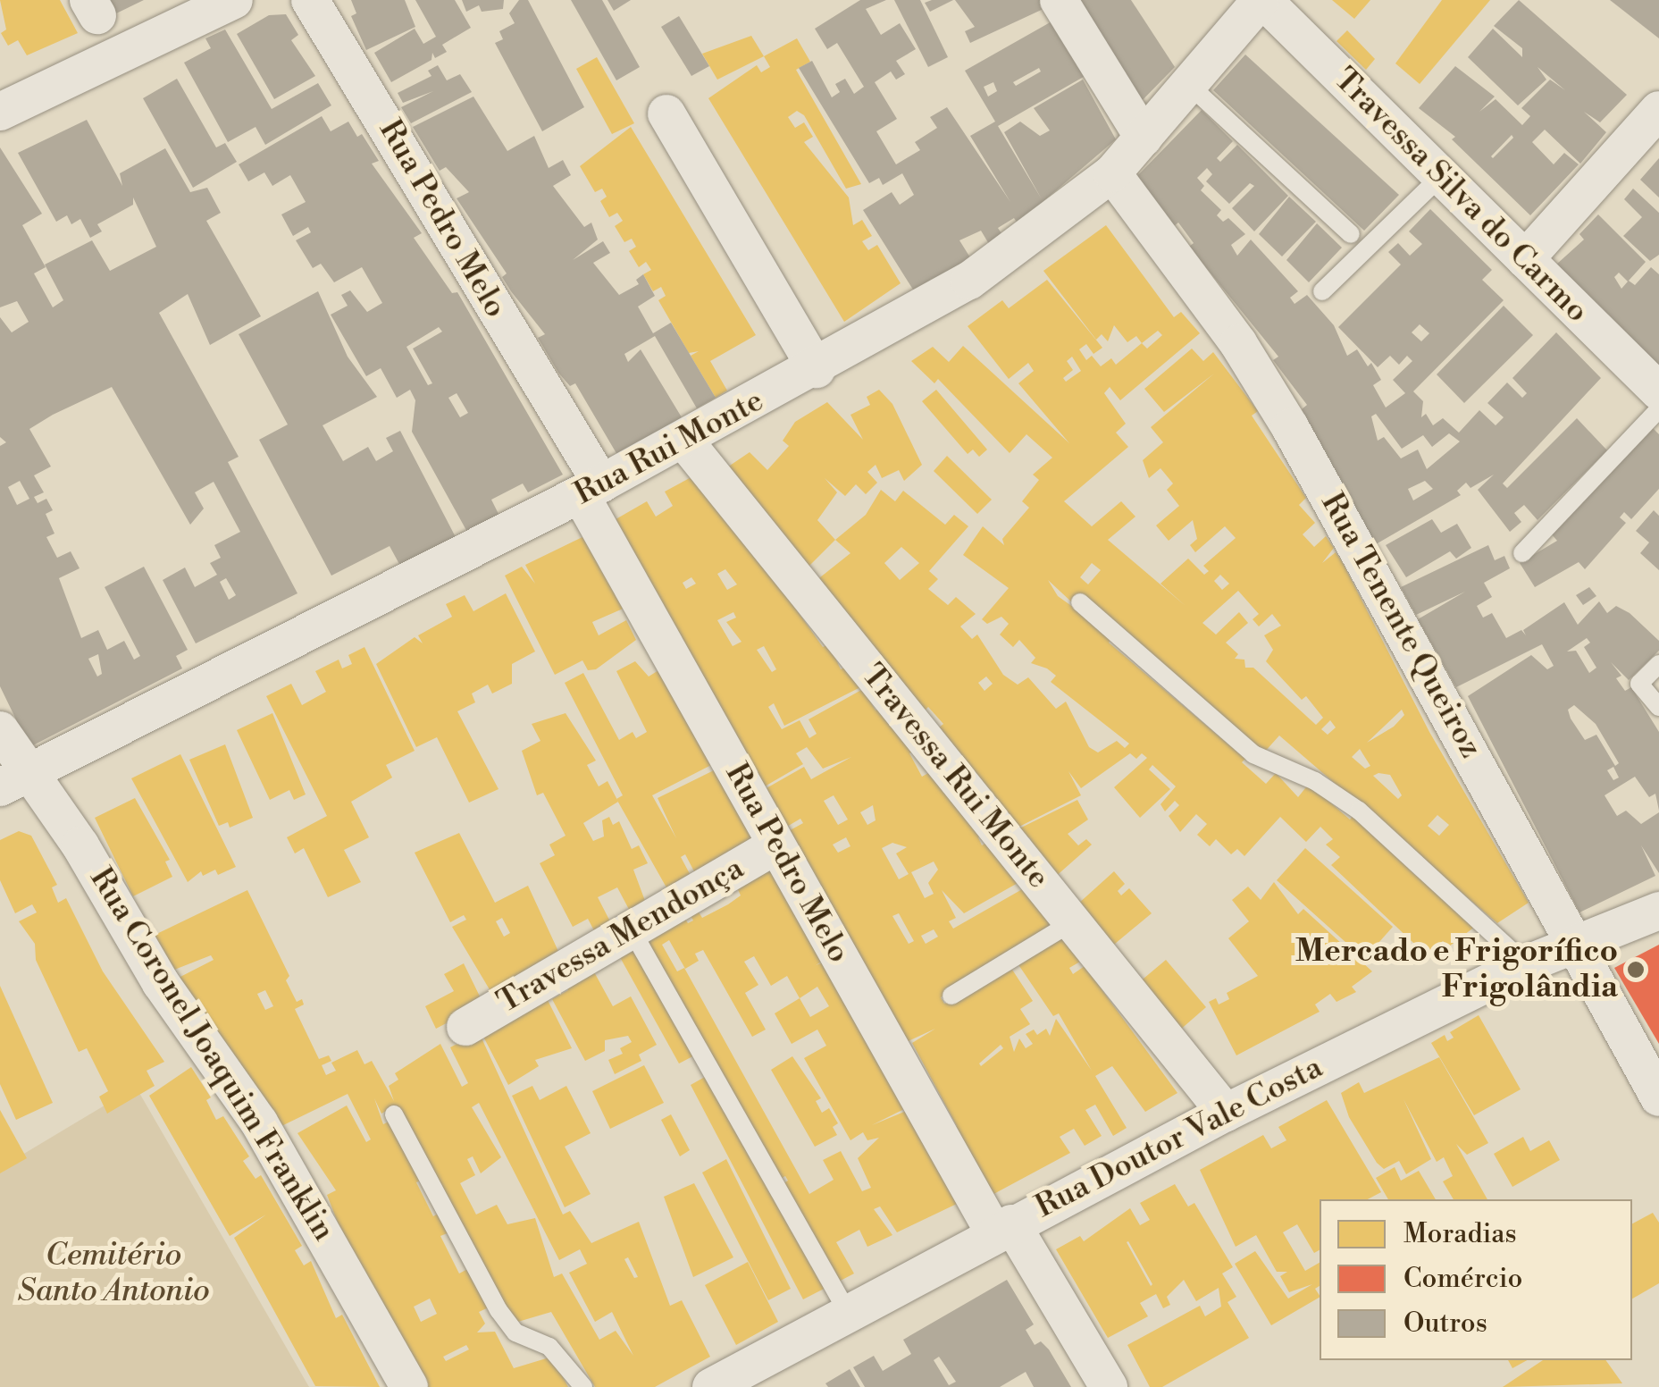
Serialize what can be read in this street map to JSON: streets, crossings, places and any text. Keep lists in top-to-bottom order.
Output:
{
  "streets": {
    "street": [
      "Travessa Silva do Carmo",
      "Rua Pedro Melo",
      "Rua Rui Monte",
      "Rua Tenente Queiroz",
      "Travessa Rui Monte",
      "Travessa Mendonça",
      "Rua Coronel Joaquim Franklin",
      "Rua Doutor Vale Costa"
    ]
  },
  "crossings": [
    ["Travessa Silva do Carmo", "Rua Rui Monte"],
    ["Rua Pedro Melo", "Rua Rui Monte"],
    ["Rua Pedro Melo", "Travessa Mendonça"],
    ["Rua Pedro Melo", "Rua Doutor Vale Costa"],
    ["Rua Rui Monte", "Rua Tenente Queiroz"],
    ["Rua Rui Monte", "Travessa Rui Monte"],
    ["Rua Rui Monte", "Rua Coronel Joaquim Franklin"],
    ["Rua Tenente Queiroz", "Rua Doutor Vale Costa"],
    ["Travessa Rui Monte", "Rua Doutor Vale Costa"]
  ],
  "parks": ["Cemitério Santo Antonio"],
  "places": ["Mercado e Frigorífico Frigolândia"],
  "legend": ["Moradias", "Comércio", "Outros"]
}
